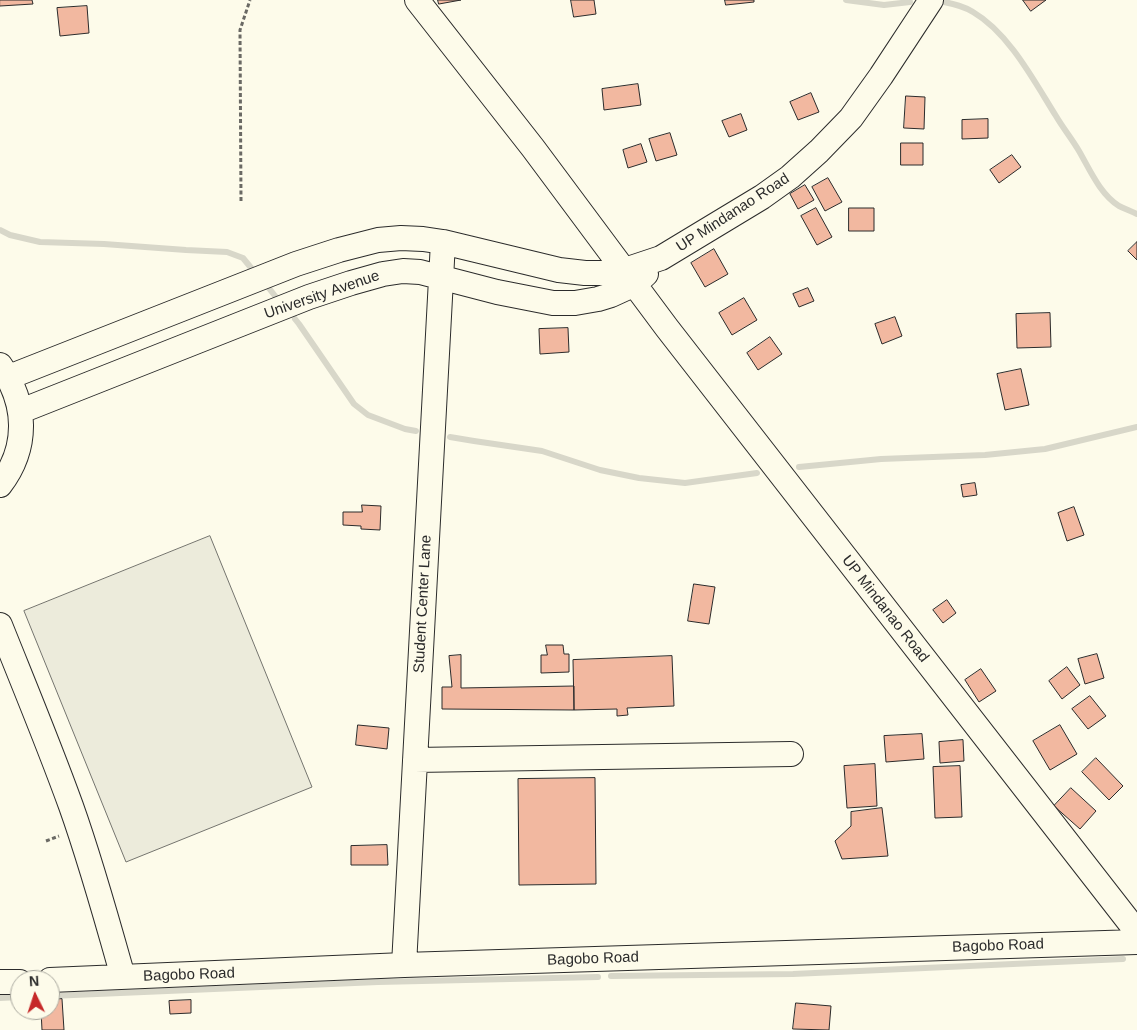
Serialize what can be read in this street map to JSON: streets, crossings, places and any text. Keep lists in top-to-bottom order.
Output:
{
  "streets": {
    "street": [
      "UP Mindanao Road",
      "University Avenue",
      "Student Center Lane",
      "Bagobo Road"
    ]
  },
  "crossings": [
    ["UP Mindanao Road", "University Avenue"],
    ["University Avenue", "Student Center Lane"],
    ["Student Center Lane", "Bagobo Road"]
  ],
  "north": "top"
}
